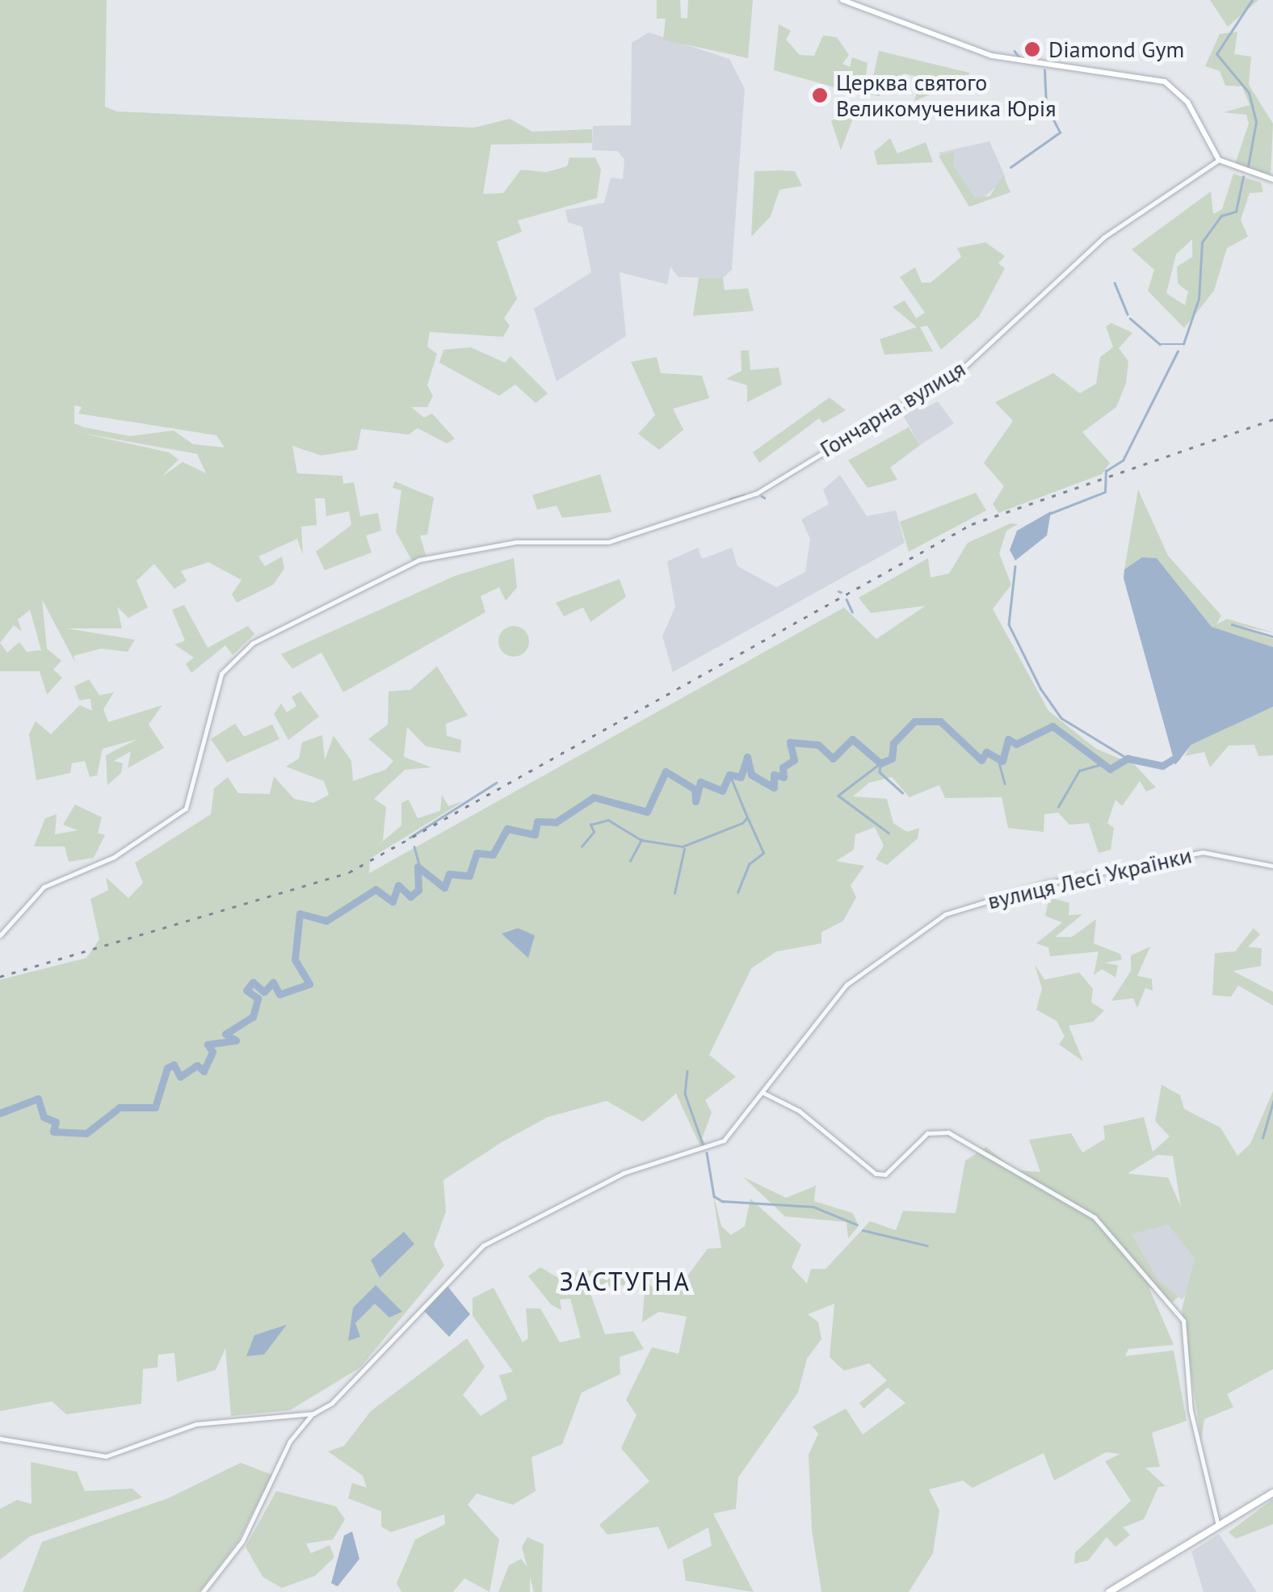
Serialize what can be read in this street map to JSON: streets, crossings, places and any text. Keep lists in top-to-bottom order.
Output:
{
  "streets": {
    "street": ["Гончарна вулиця", "вулиця Лесі Українки"]
  },
  "districts": ["ЗАСТУГНА"],
  "places": ["Diamond Gym", "Церква святого Великомученика Юрія"]
}
